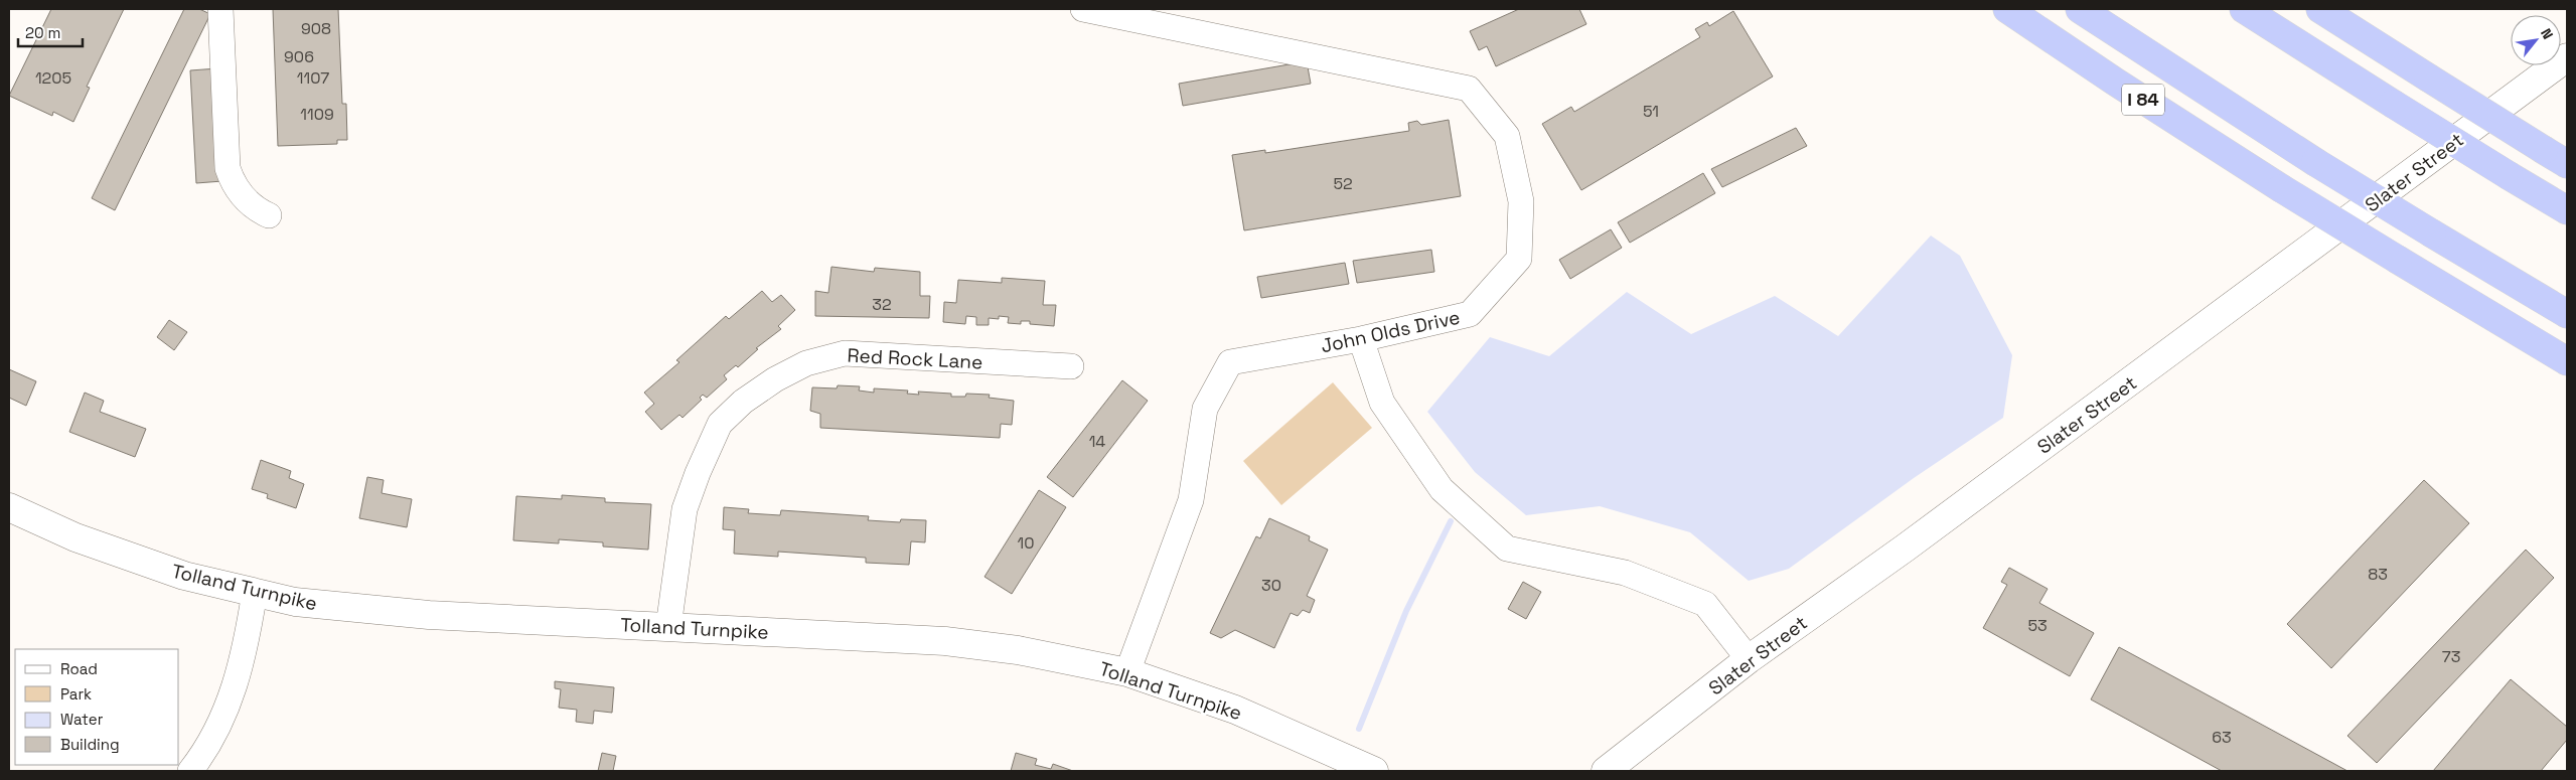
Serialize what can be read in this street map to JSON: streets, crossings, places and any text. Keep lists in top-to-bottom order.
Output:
{
  "streets": {
    "highway": ["I 84"],
    "street": [
      "Slater Street",
      "John Olds Drive",
      "Red Rock Lane",
      "Tolland Turnpike"
    ]
  },
  "crossings": [
    ["John Olds Drive", "Tolland Turnpike"],
    ["Red Rock Lane", "Tolland Turnpike"]
  ],
  "house_numbers": [
    "908",
    "906",
    "1205",
    "1107",
    "51",
    "1109",
    "52",
    "32",
    "14",
    "10",
    "83",
    "30",
    "53",
    "73",
    "63"
  ],
  "legend": [
    "Road",
    "Park",
    "Water",
    "Building"
  ],
  "scale_bar": "20 m",
  "north": "top right"
}
